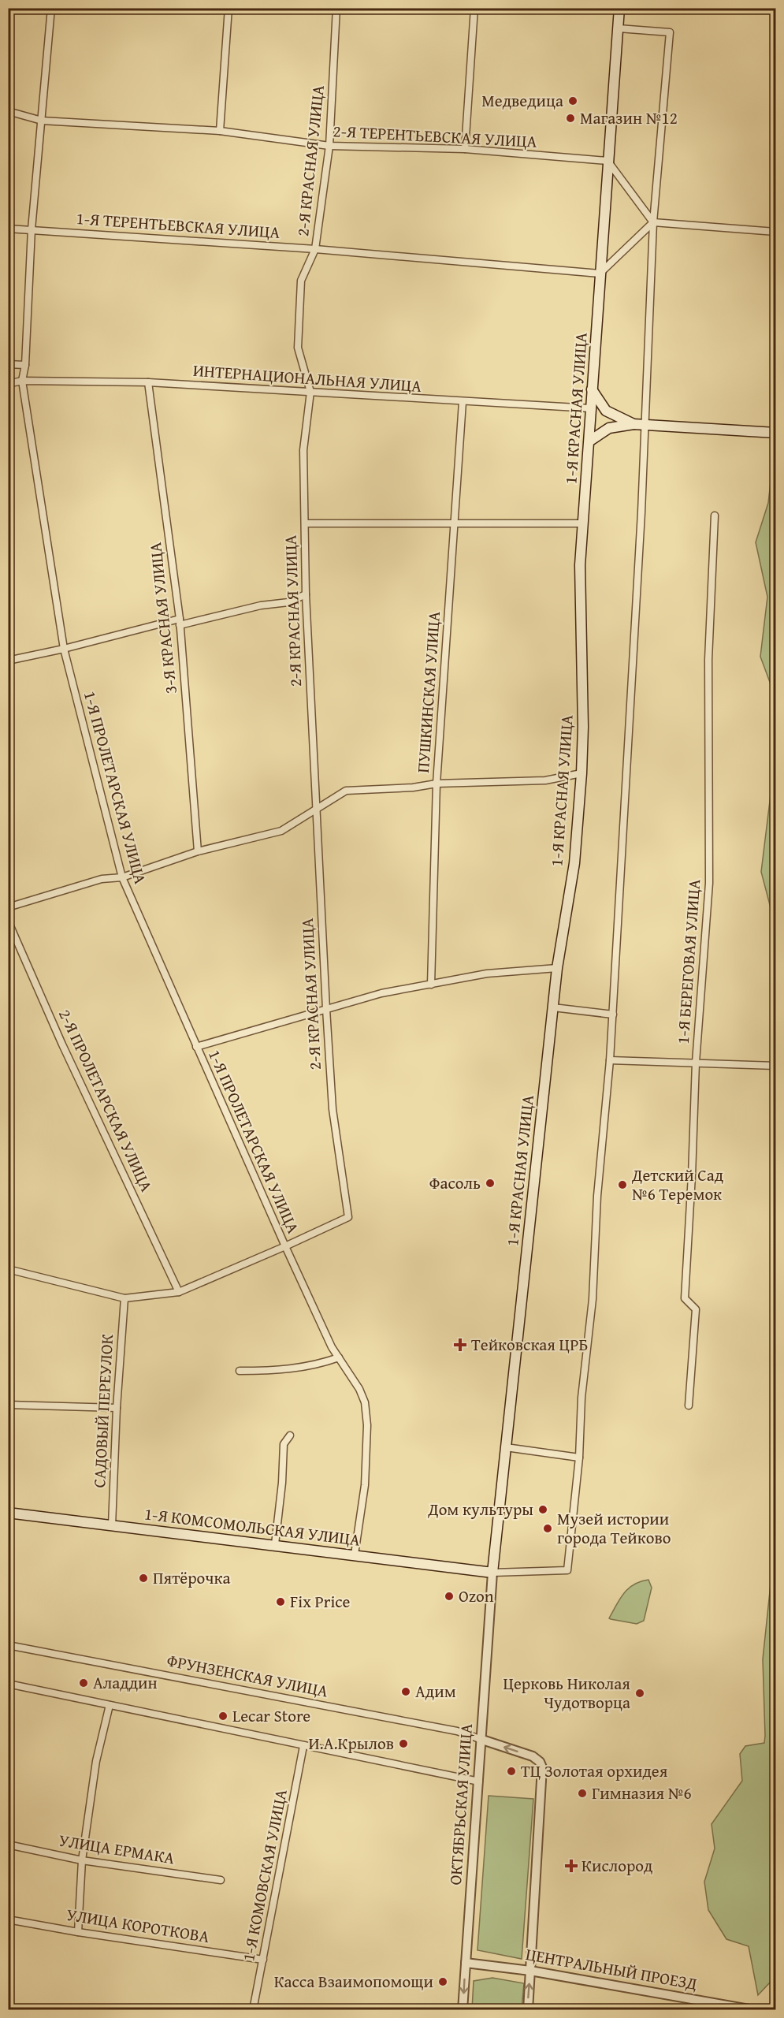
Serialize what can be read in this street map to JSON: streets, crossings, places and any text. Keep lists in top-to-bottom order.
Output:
{
  "streets": {
    "main road": ["1-Я КРАСНАЯ УЛИЦА", "1-Я КОМСОМОЛЬСКАЯ УЛИЦА"],
    "street": [
      "2-Я ТЕРЕНТЬЕВСКАЯ УЛИЦА",
      "2-Я КРАСНАЯ УЛИЦА",
      "1-Я ТЕРЕНТЬЕВСКАЯ УЛИЦА",
      "ИНТЕРНАЦИОНАЛЬНАЯ УЛИЦА",
      "3-Я КРАСНАЯ УЛИЦА",
      "ПУШКИНСКАЯ УЛИЦА",
      "1-Я ПРОЛЕТАРСКАЯ УЛИЦА",
      "1-Я БЕРЕГОВАЯ УЛИЦА",
      "2-Я ПРОЛЕТАРСКАЯ УЛИЦА",
      "САДОВЫЙ ПЕРЕУЛОК",
      "ФРУНЗЕНСКАЯ УЛИЦА",
      "ОКТЯБРЬСКАЯ УЛИЦА",
      "УЛИЦА ЕРМАКА",
      "1-Я КОМОВСКАЯ УЛИЦА",
      "УЛИЦА КОРОТКОВА",
      "ЦЕНТРАЛЬНЫЙ ПРОЕЗД"
    ]
  },
  "crossings": [
    ["2-Я ТЕРЕНТЬЕВСКАЯ УЛИЦА", "2-Я КРАСНАЯ УЛИЦА"],
    ["2-Я ТЕРЕНТЬЕВСКАЯ УЛИЦА", "1-Я КРАСНАЯ УЛИЦА"],
    ["2-Я ТЕРЕНТЬЕВСКАЯ УЛИЦА", "1-Я ПРОЛЕТАРСКАЯ УЛИЦА"],
    ["2-Я КРАСНАЯ УЛИЦА", "1-Я ТЕРЕНТЬЕВСКАЯ УЛИЦА"],
    ["2-Я КРАСНАЯ УЛИЦА", "ИНТЕРНАЦИОНАЛЬНАЯ УЛИЦА"],
    ["2-Я КРАСНАЯ УЛИЦА", "1-Я ПРОЛЕТАРСКАЯ УЛИЦА"],
    ["1-Я ТЕРЕНТЬЕВСКАЯ УЛИЦА", "1-Я КРАСНАЯ УЛИЦА"],
    ["1-Я ТЕРЕНТЬЕВСКАЯ УЛИЦА", "1-Я ПРОЛЕТАРСКАЯ УЛИЦА"],
    ["ИНТЕРНАЦИОНАЛЬНАЯ УЛИЦА", "1-Я КРАСНАЯ УЛИЦА"],
    ["ИНТЕРНАЦИОНАЛЬНАЯ УЛИЦА", "3-Я КРАСНАЯ УЛИЦА"],
    ["ИНТЕРНАЦИОНАЛЬНАЯ УЛИЦА", "ПУШКИНСКАЯ УЛИЦА"],
    ["ИНТЕРНАЦИОНАЛЬНАЯ УЛИЦА", "1-Я ПРОЛЕТАРСКАЯ УЛИЦА"],
    ["1-Я КРАСНАЯ УЛИЦА", "1-Я КОМСОМОЛЬСКАЯ УЛИЦА"],
    ["1-Я КРАСНАЯ УЛИЦА", "ОКТЯБРЬСКАЯ УЛИЦА"],
    ["1-Я ПРОЛЕТАРСКАЯ УЛИЦА", "1-Я КОМСОМОЛЬСКАЯ УЛИЦА"],
    ["САДОВЫЙ ПЕРЕУЛОК", "1-Я КОМСОМОЛЬСКАЯ УЛИЦА"],
    ["1-Я КОМСОМОЛЬСКАЯ УЛИЦА", "ОКТЯБРЬСКАЯ УЛИЦА"],
    ["ФРУНЗЕНСКАЯ УЛИЦА", "ОКТЯБРЬСКАЯ УЛИЦА"],
    ["ОКТЯБРЬСКАЯ УЛИЦА", "ЦЕНТРАЛЬНЫЙ ПРОЕЗД"],
    ["1-Я КОМОВСКАЯ УЛИЦА", "УЛИЦА КОРОТКОВА"]
  ],
  "places": {
    "other": [
      "Медведица",
      "Магазин №12",
      "Фасоль",
      "Детский Сад №6 Теремок",
      "Дом культуры",
      "Музей истории города Тейково",
      "Пятёрочка",
      "Ozon",
      "Fix Price",
      "Аладдин",
      "Адим",
      "Церковь Николая Чудотворца",
      "Lecar Store",
      "И.А.Крылов",
      "ТЦ Золотая орхидея",
      "Гимназия №6",
      "Касса Взаимопомощи"
    ],
    "health": ["Тейковская ЦРБ", "Кислород"]
  }
}
